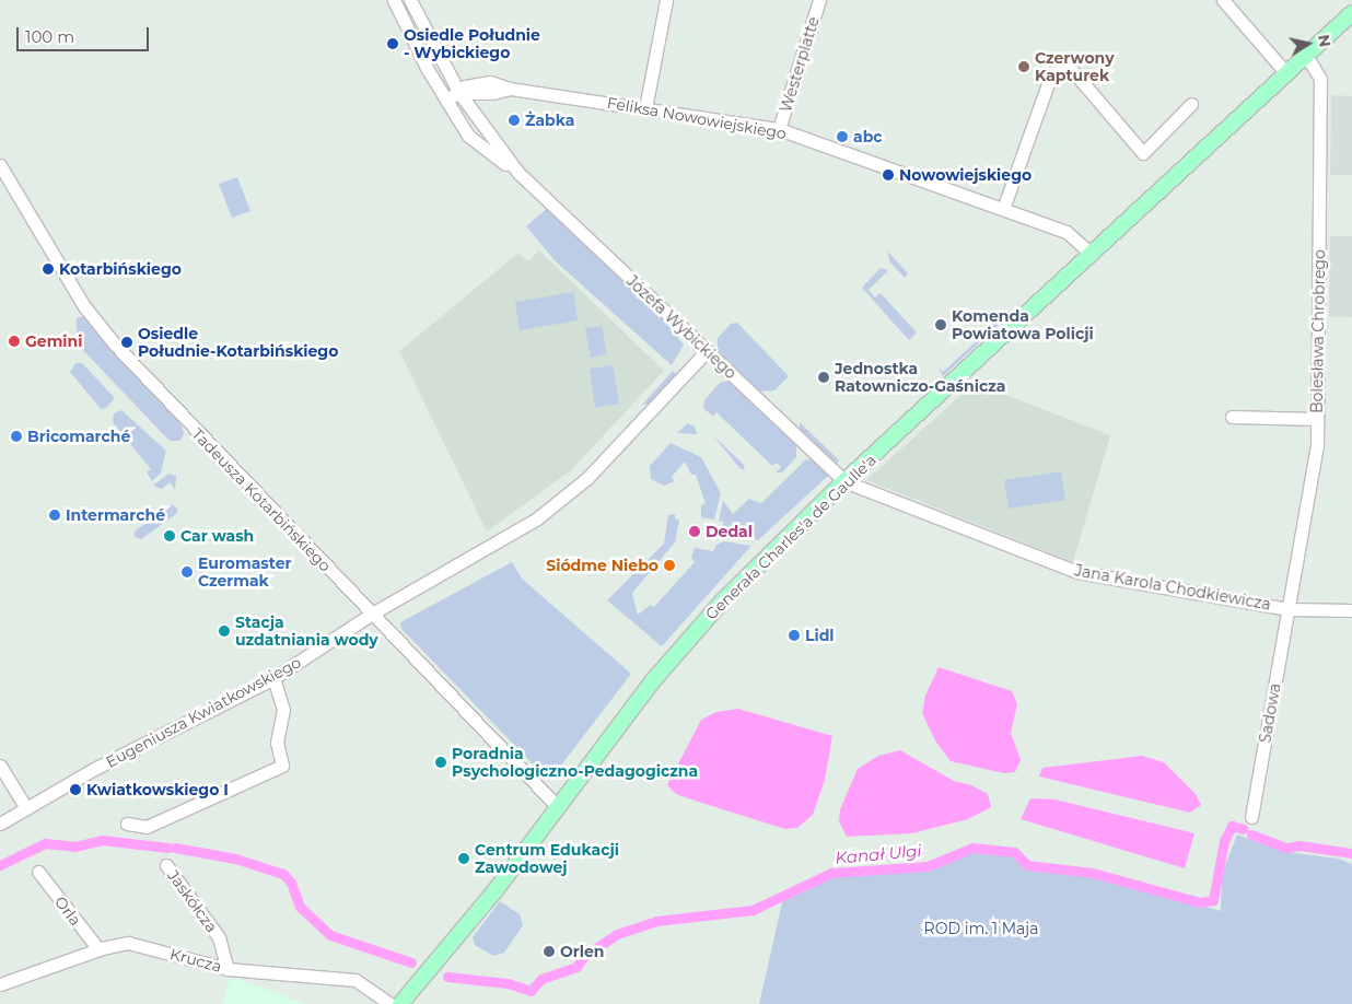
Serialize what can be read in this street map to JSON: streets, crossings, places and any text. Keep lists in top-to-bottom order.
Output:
{
  "streets": {
    "main road": ["Generała Charles'a de Gaulle'a"],
    "street": [
      "Westerplatte",
      "Feliksa Nowowiejskiego",
      "Józefa Wybickiego",
      "Bolesława Chrobrego",
      "Tadeusza Kotarbińskiego",
      "Jana Karola Chodkiewicza",
      "Eugeniusza Kwiatkowskiego",
      "Sadowa",
      "Jaskółcza",
      "Orla",
      "Krucza"
    ]
  },
  "crossings": [
    ["Westerplatte", "Feliksa Nowowiejskiego"],
    ["Feliksa Nowowiejskiego", "Józefa Wybickiego"],
    ["Feliksa Nowowiejskiego", "Generała Charles'a de Gaulle'a"],
    ["Józefa Wybickiego", "Generała Charles'a de Gaulle'a"],
    ["Józefa Wybickiego", "Jana Karola Chodkiewicza"],
    ["Józefa Wybickiego", "Eugeniusza Kwiatkowskiego"],
    ["Bolesława Chrobrego", "Generała Charles'a de Gaulle'a"],
    ["Bolesława Chrobrego", "Jana Karola Chodkiewicza"],
    ["Bolesława Chrobrego", "Sadowa"],
    ["Tadeusza Kotarbińskiego", "Generała Charles'a de Gaulle'a"],
    ["Tadeusza Kotarbińskiego", "Eugeniusza Kwiatkowskiego"],
    ["Generała Charles'a de Gaulle'a", "Jana Karola Chodkiewicza"],
    ["Jana Karola Chodkiewicza", "Sadowa"],
    ["Jaskółcza", "Krucza"],
    ["Orla", "Krucza"]
  ],
  "water": ["Kanał Ulgi"],
  "parks": ["ROD im. 1 Maja"],
  "places": [
    "Osiedle Południe - Wybickiego",
    "Czerwony Kapturek",
    "Żabka",
    "abc",
    "Nowowiejskiego",
    "Kotarbińskiego",
    "Komenda Powiatowa Policji",
    "Gemini",
    "Osiedle Południe-Kotarbińskiego",
    "Jednostka Ratowniczo-Gaśnicza",
    "Bricomarché",
    "Intermarché",
    "Dedal",
    "Car wash",
    "Siódme Niebo",
    "Euromaster Czermak",
    "Stacja uzdatniania wody",
    "Lidl",
    "Poradnia Psychologiczno-Pedagogiczna",
    "Kwiatkowskiego I",
    "Centrum Edukacji Zawodowej",
    "Orlen"
  ],
  "scale_bar": "100 m",
  "north": "right"
}
